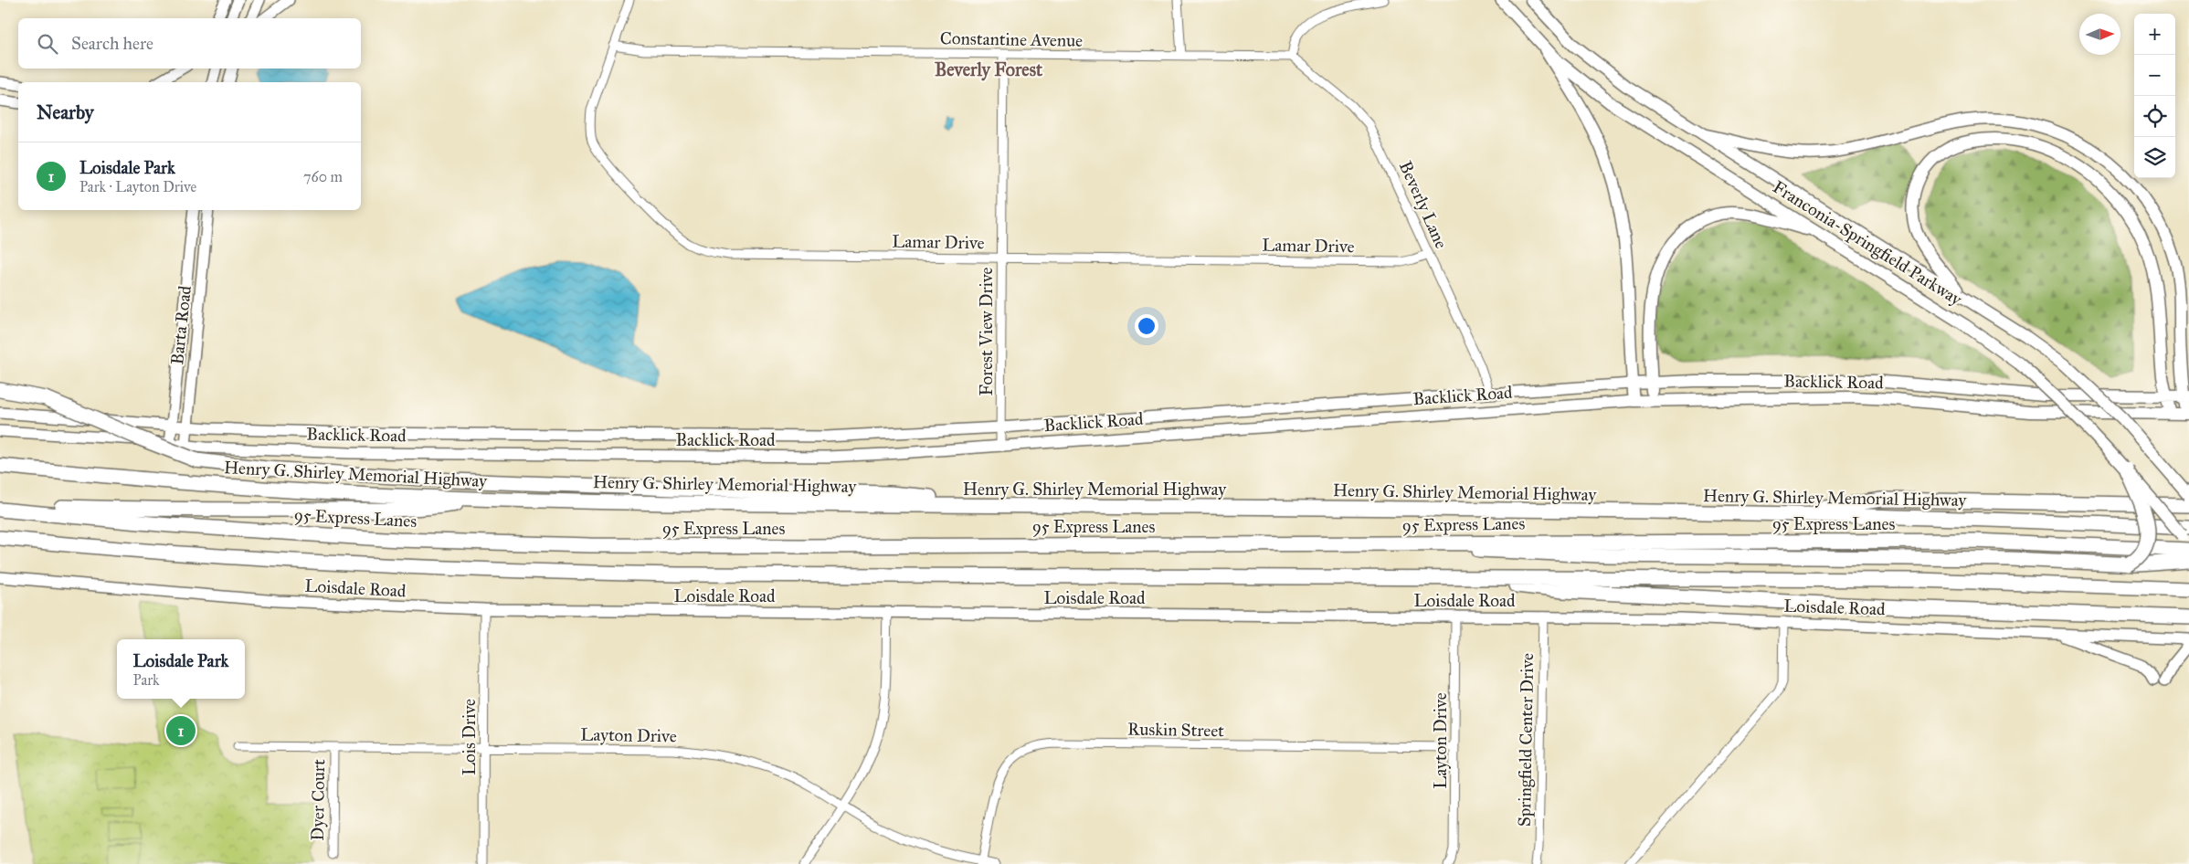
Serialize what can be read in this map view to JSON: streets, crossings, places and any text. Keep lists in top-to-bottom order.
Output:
{
  "streets": {
    "highway": ["Henry G. Shirley Memorial Highway", "95 Express Lanes"],
    "main road": [
      "Franconia-Springfield Parkway",
      "Barta Road",
      "Backlick Road",
      "Loisdale Road"
    ],
    "street": [
      "Constantine Avenue",
      "Beverly Lane",
      "Lamar Drive",
      "Forest View Drive",
      "Ruskin Street",
      "Layton Drive",
      "Lois Drive",
      "Springfield Center Drive",
      "Dyer Court"
    ]
  },
  "crossings": [
    ["Constantine Avenue", "Beverly Lane"],
    ["Constantine Avenue", "Lamar Drive"],
    ["Constantine Avenue", "Forest View Drive"],
    ["Beverly Lane", "Lamar Drive"],
    ["Beverly Lane", "Backlick Road"],
    ["Lamar Drive", "Forest View Drive"],
    ["Franconia-Springfield Parkway", "Henry G. Shirley Memorial Highway"],
    ["Barta Road", "Backlick Road"],
    ["Forest View Drive", "Backlick Road"],
    ["Loisdale Road", "Layton Drive"],
    ["Loisdale Road", "Lois Drive"],
    ["Loisdale Road", "Springfield Center Drive"],
    ["Ruskin Street", "Layton Drive"],
    ["Layton Drive", "Lois Drive"],
    ["Layton Drive", "Dyer Court"]
  ],
  "districts": ["Beverly Forest"],
  "north": "right",
  "page": {
    "map_buttons": ["+", "−"],
    "search": "Search here",
    "heading": "Nearby",
    "list": [
      {
        "mark": "1",
        "name": "Loisdale Park",
        "note": "Park · Layton Drive",
        "value": "760 m"
      }
    ],
    "popup": ["Loisdale Park", "Park"],
    "pins": "1"
  }
}
